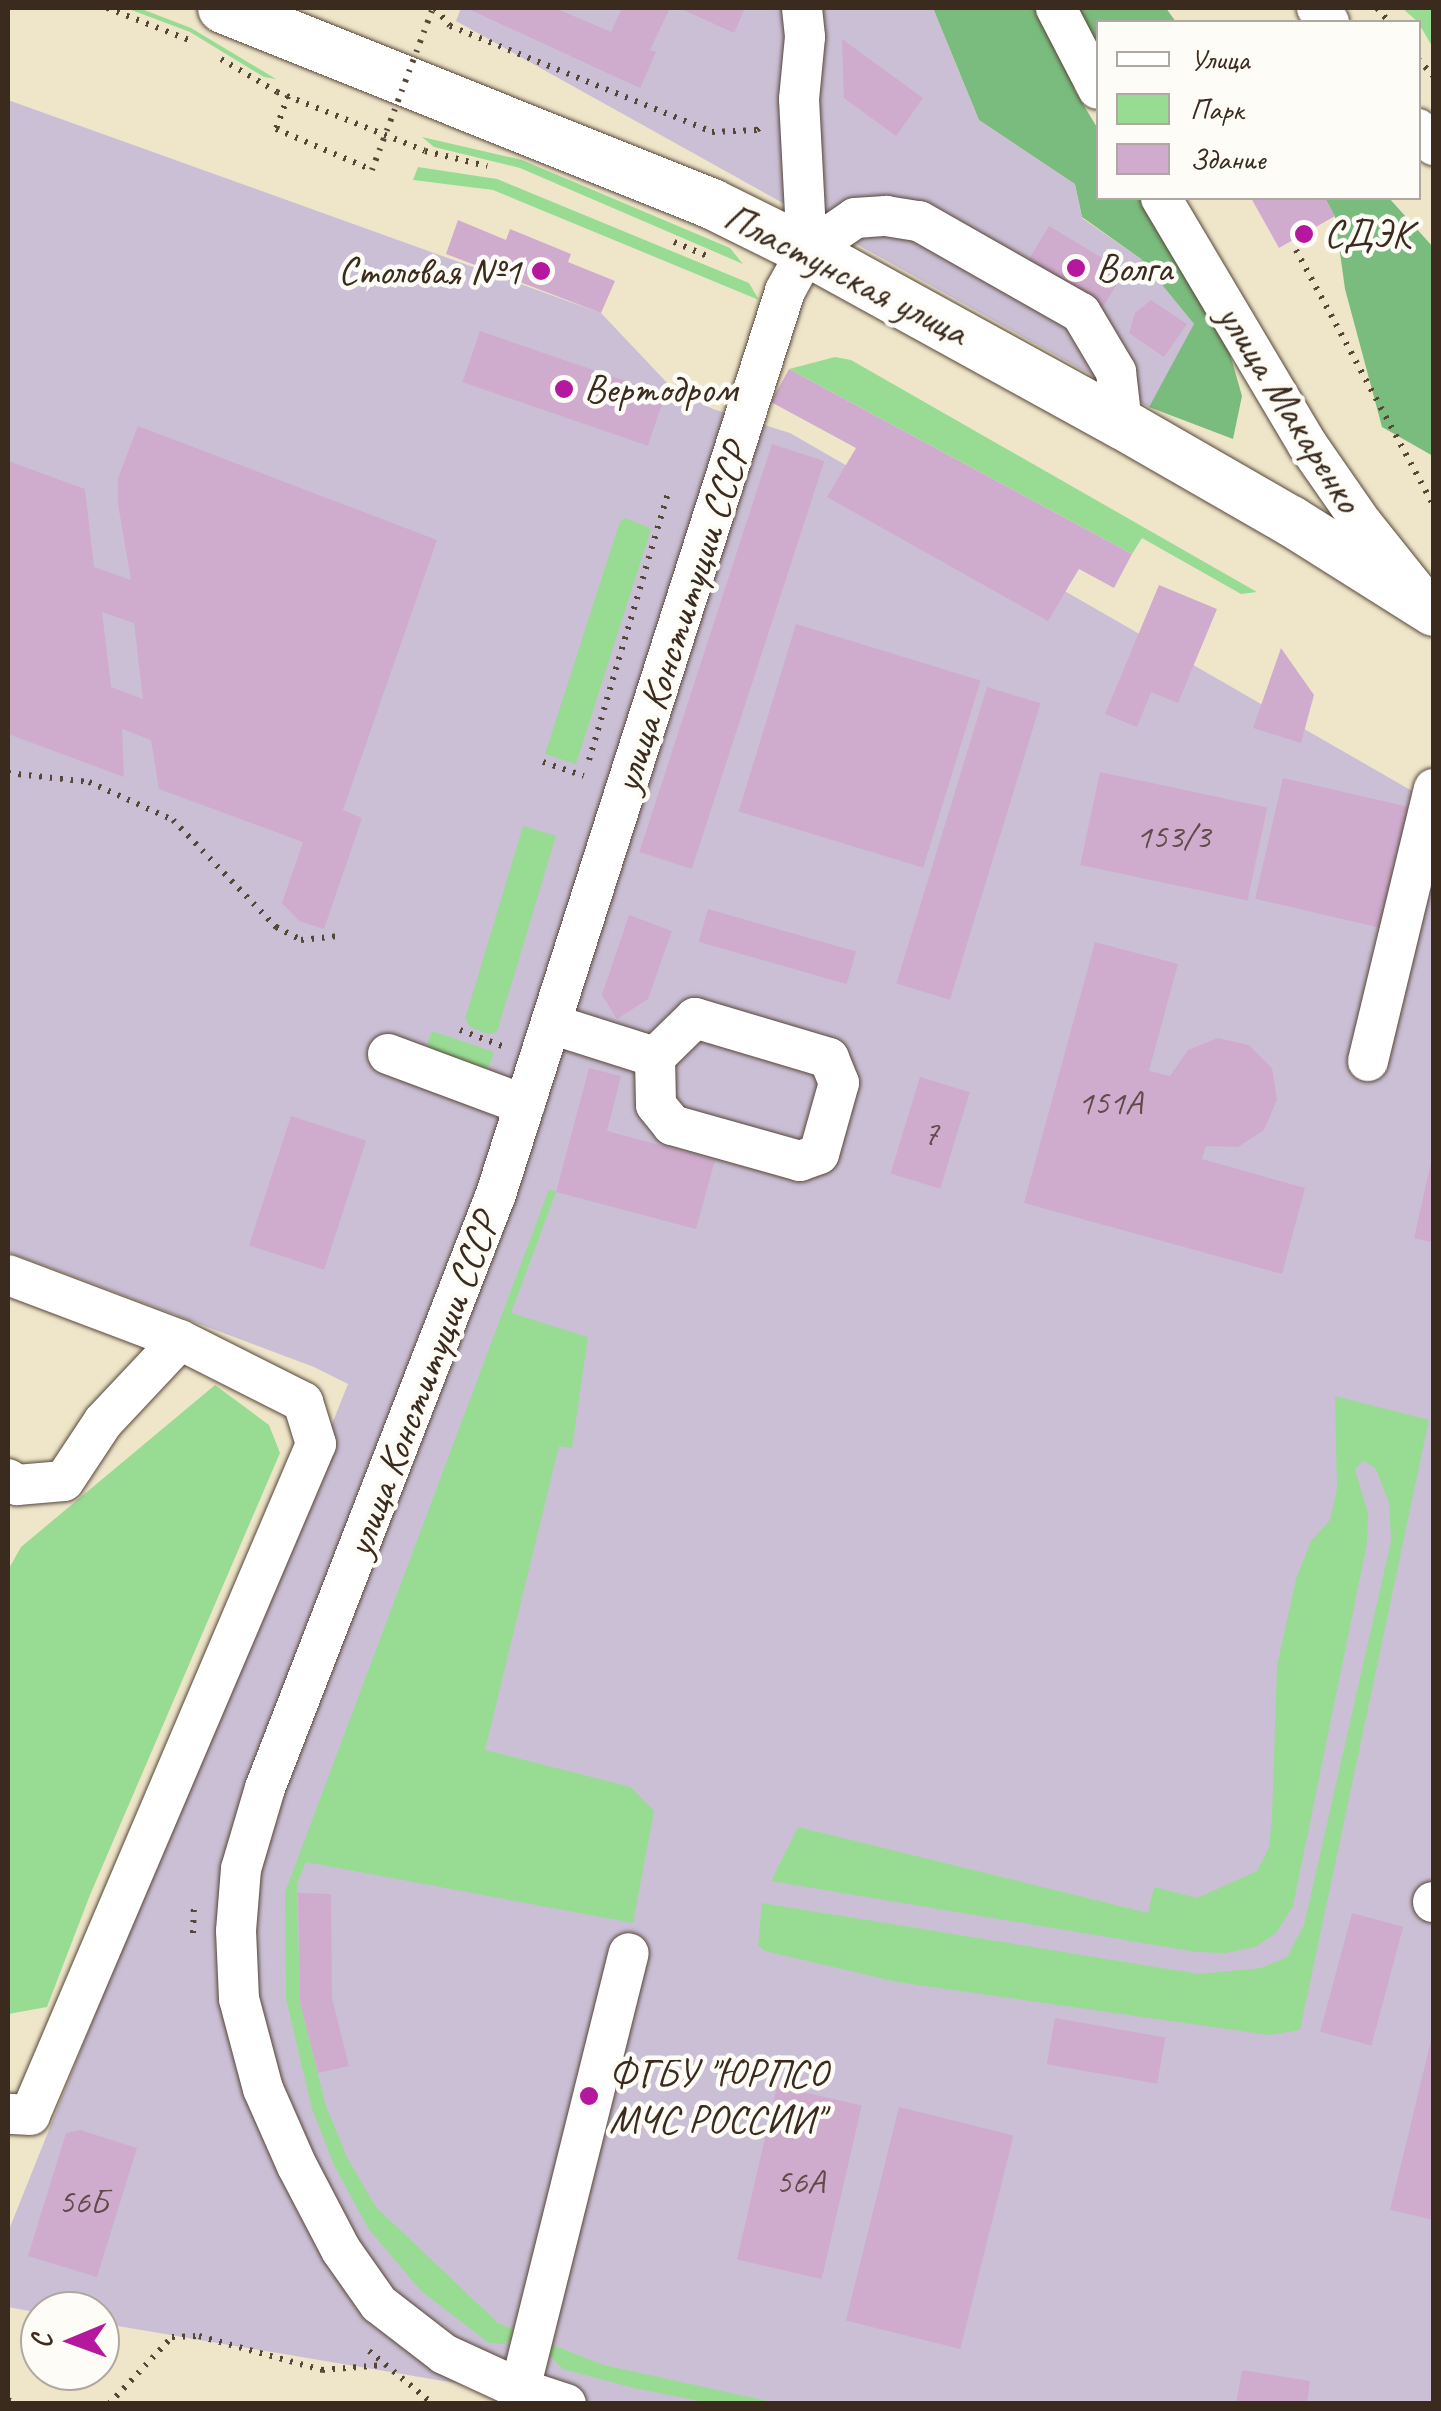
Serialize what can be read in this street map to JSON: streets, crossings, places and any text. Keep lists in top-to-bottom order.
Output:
{
  "streets": {
    "main road": ["Пластунская улица"],
    "street": ["улица Макаренко", "улица Конституции СССР"]
  },
  "crossings": [
    ["Пластунская улица", "улица Макаренко"],
    ["Пластунская улица", "улица Конституции СССР"]
  ],
  "places": [
    "СДЭК",
    "Волга",
    "Столовая №1",
    "Вертодром",
    "ФГБУ \"ЮРПСО МЧС РОССИИ\""
  ],
  "house_numbers": [
    "153/3",
    "151А",
    "7",
    "56А",
    "56Б"
  ],
  "legend": ["Улица", "Парк", "Здание"],
  "north": "left"
}
